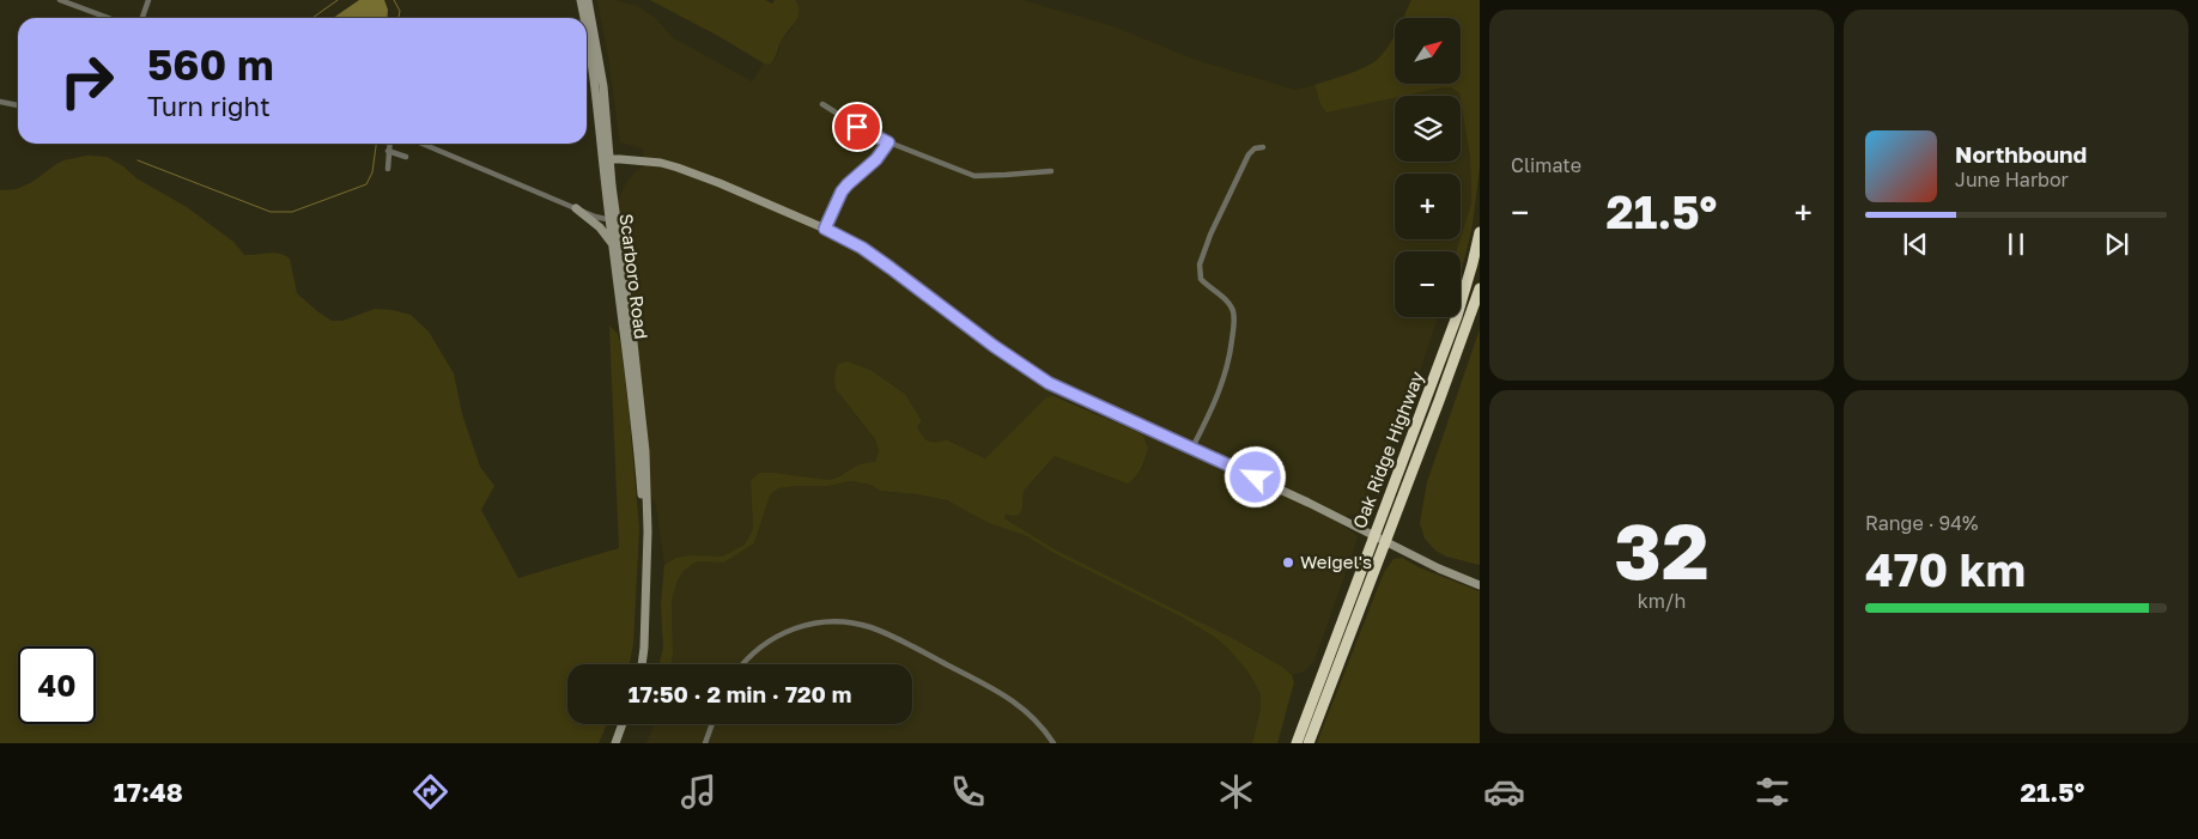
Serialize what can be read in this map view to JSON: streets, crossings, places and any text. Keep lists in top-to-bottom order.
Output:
{
  "streets": {
    "highway": ["Oak Ridge Highway"],
    "main road": ["Scarboro Road"]
  },
  "places": ["Weigel's"],
  "north": "top right",
  "page": {
    "tile": [
      "Climate",
      ["32", "km/h"],
      ["Range · 94%", "470 km"]
    ],
    "map_buttons": ["+", "−"],
    "turn": ["560 m", "Turn right"],
    "song": ["Northbound", "June Harbor"],
    "heat": ["−", "21.5°", "+"],
    "limit": "40",
    "trip": "17:50 · 2 min · 720 m",
    "tabs": ["17:48", "21.5°"]
  }
}
